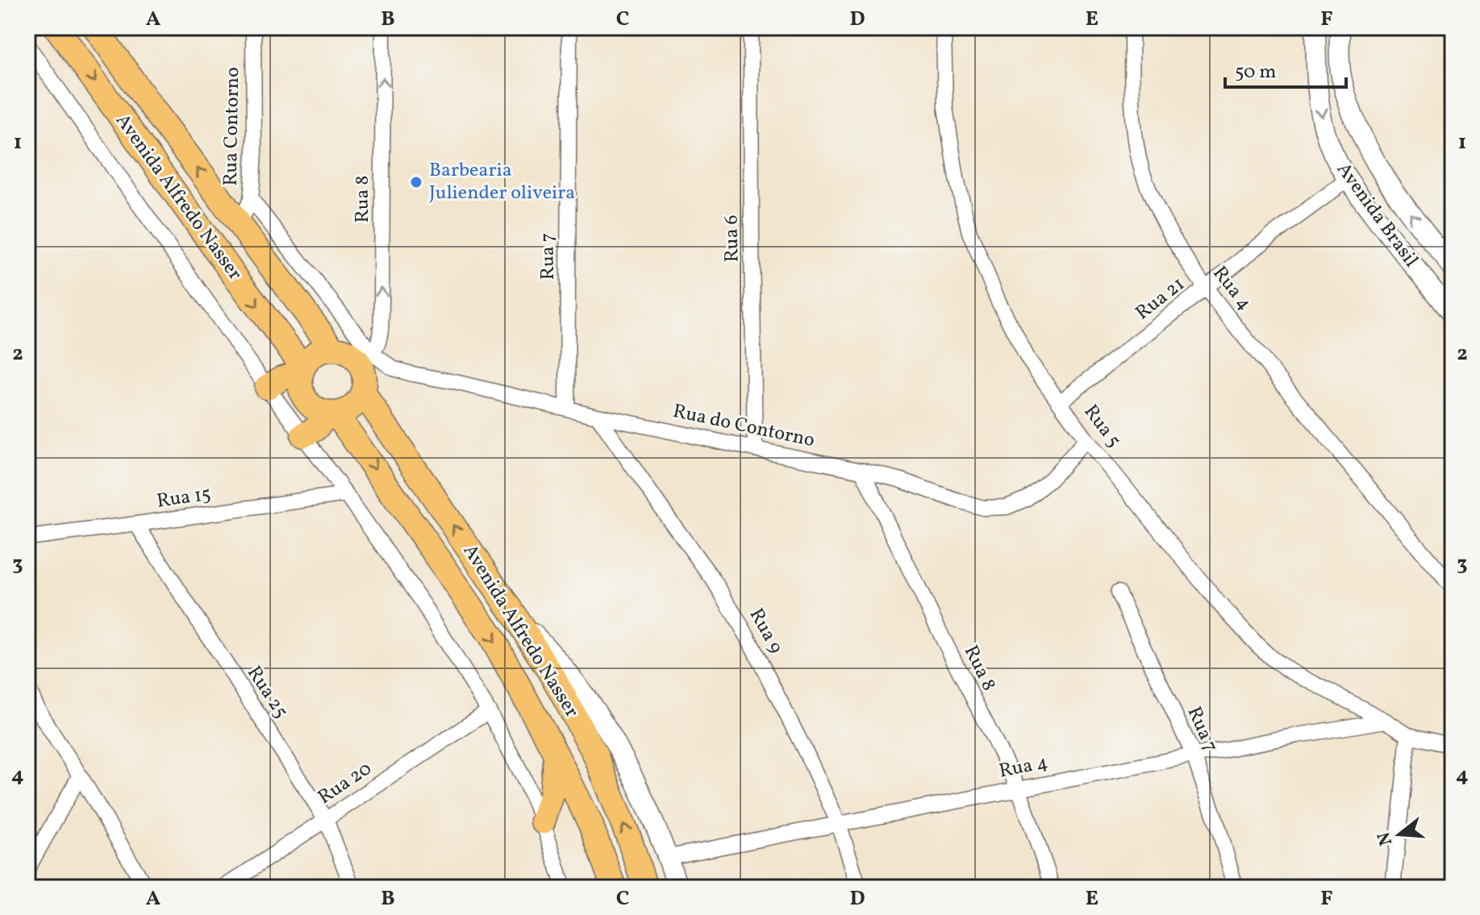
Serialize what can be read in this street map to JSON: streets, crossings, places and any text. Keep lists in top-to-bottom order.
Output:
{
  "streets": {
    "main road": ["Avenida Alfredo Nasser"],
    "street": [
      "Rua Contorno",
      "Rua 8",
      "Avenida Brasil",
      "Rua 6",
      "Rua 7",
      "Rua 4",
      "Rua 21",
      "Rua do Contorno",
      "Rua 5",
      "Rua 15",
      "Rua 9",
      "Rua 25",
      "Rua 20"
    ]
  },
  "crossings": [
    ["Rua Contorno", "Avenida Alfredo Nasser"],
    ["Rua Contorno", "Rua do Contorno"],
    ["Avenida Alfredo Nasser", "Rua 8"],
    ["Avenida Alfredo Nasser", "Rua do Contorno"],
    ["Rua 8", "Rua 4"],
    ["Rua 8", "Rua do Contorno"],
    ["Avenida Brasil", "Rua 21"],
    ["Rua 6", "Rua do Contorno"],
    ["Rua 7", "Rua 4"],
    ["Rua 7", "Rua do Contorno"],
    ["Rua 4", "Rua 21"],
    ["Rua 4", "Rua 5"],
    ["Rua 4", "Rua 9"],
    ["Rua 21", "Rua 5"],
    ["Rua do Contorno", "Rua 5"],
    ["Rua do Contorno", "Rua 9"],
    ["Rua 15", "Rua 25"],
    ["Rua 25", "Rua 20"]
  ],
  "one_way": ["Rua 8"],
  "places": ["Barbearia Juliender oliveira"],
  "scale_bar": "50 m",
  "north": "left",
  "grid": {
    "columns": [
      "A",
      "B",
      "C",
      "D",
      "E",
      "F"
    ],
    "rows": [
      "1",
      "2",
      "3",
      "4"
    ]
  }
}
